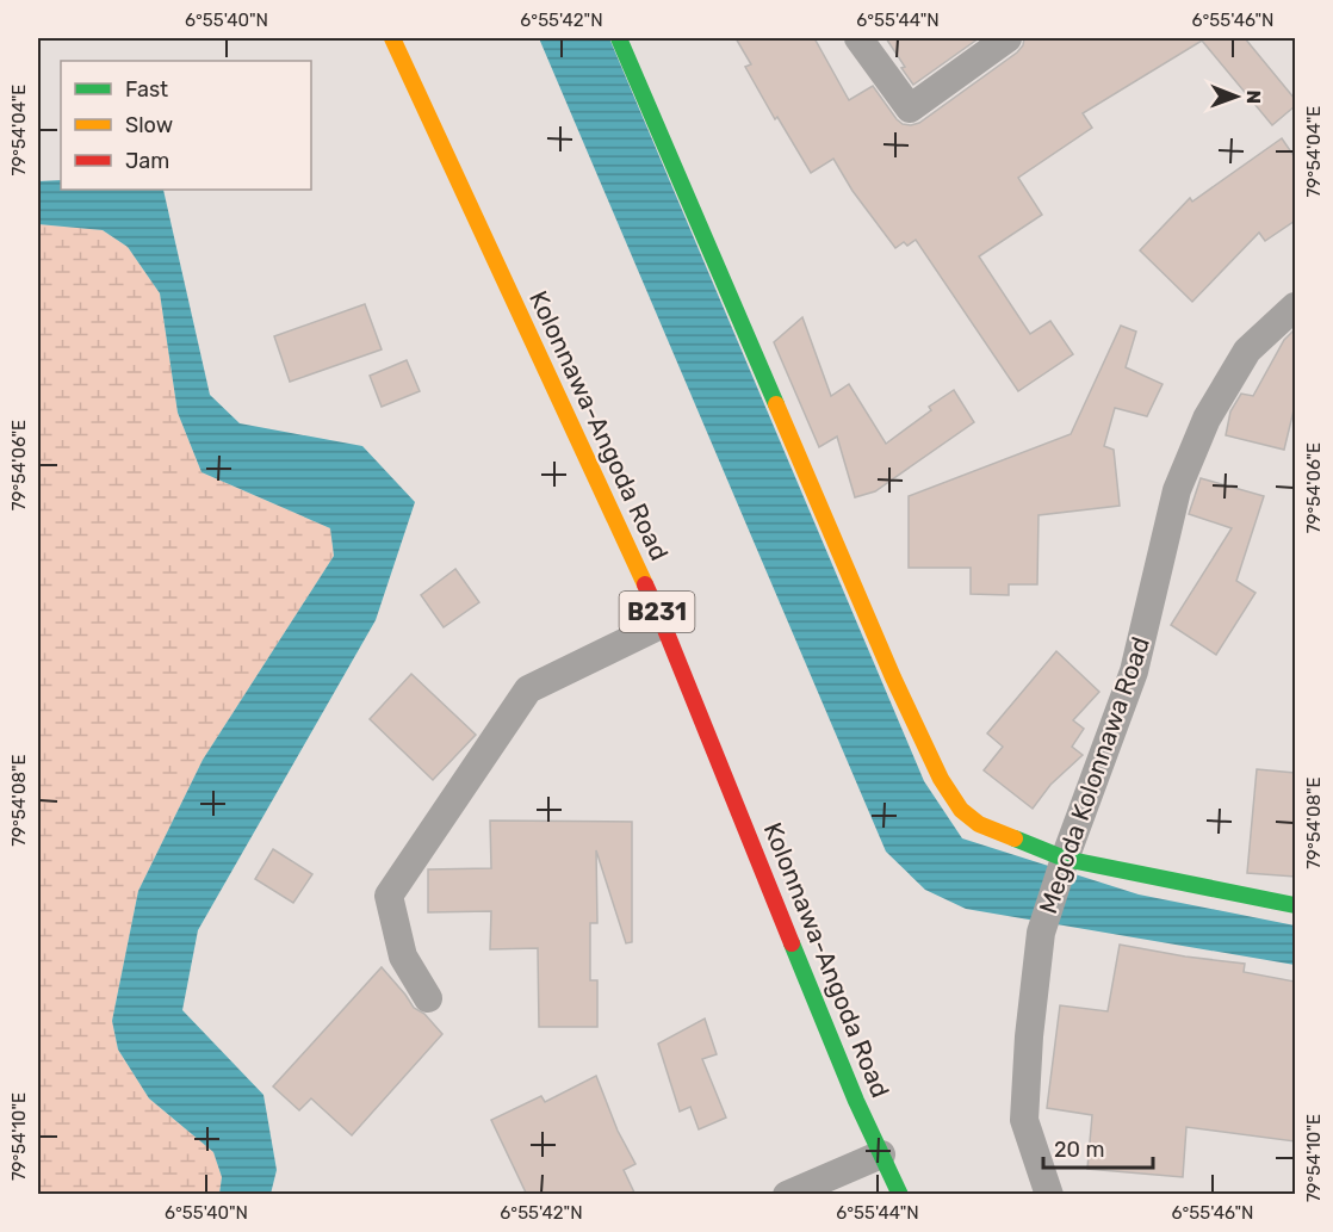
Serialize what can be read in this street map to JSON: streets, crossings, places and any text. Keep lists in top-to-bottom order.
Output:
{
  "streets": {
    "main road": ["Kolonnawa-Angoda Road", "B231"],
    "street": ["Megoda Kolonnawa Road"]
  },
  "legend": ["Fast", "Slow", "Jam"],
  "scale_bar": "20 m",
  "north": "right",
  "coordinates": [
    "6°55'40\"N",
    "6°55'42\"N",
    "6°55'44\"N",
    "6°55'46\"N",
    "79°54'04\"E",
    "79°54'06\"E",
    "79°54'08\"E",
    "79°54'10\"E"
  ]
}
